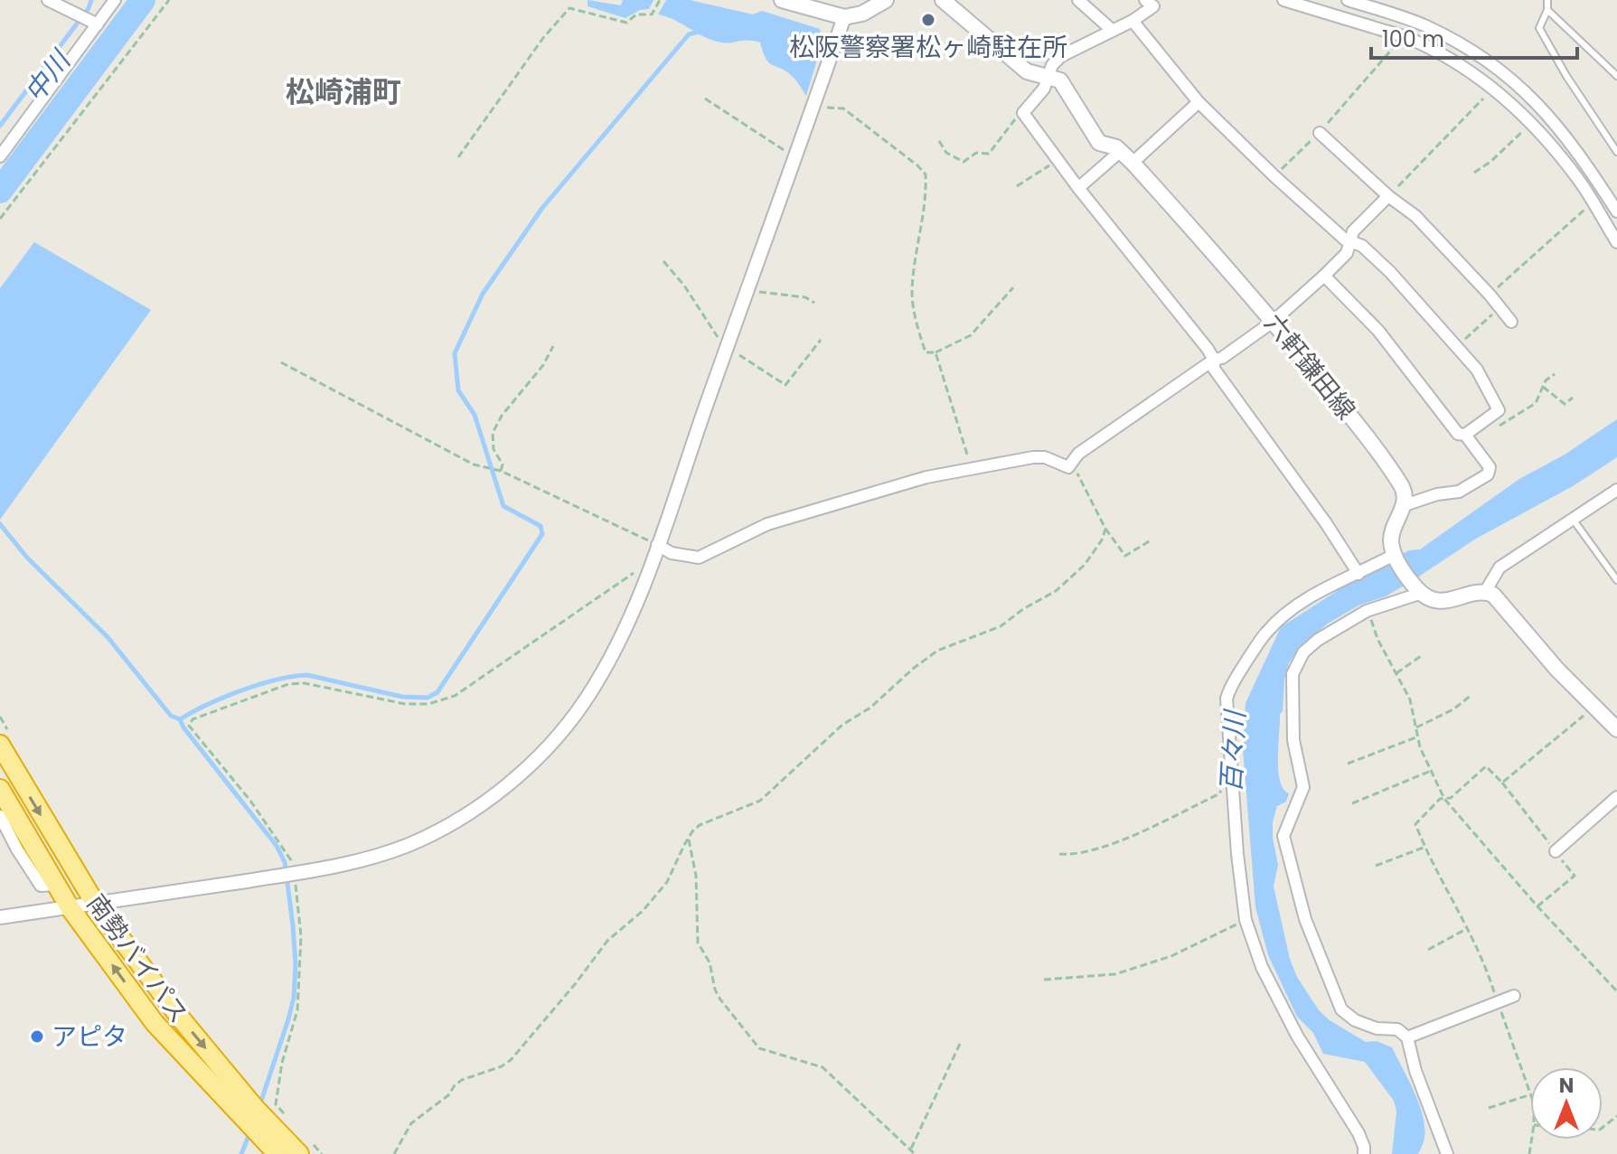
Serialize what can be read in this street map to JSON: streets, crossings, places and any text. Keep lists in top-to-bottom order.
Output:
{
  "streets": {
    "highway": ["南勢バイパス"],
    "main road": ["六軒鎌田線"]
  },
  "districts": ["松崎浦町"],
  "water": ["中川", "百々川"],
  "places": ["松阪警察署松ヶ崎駐在所", "アピタ"],
  "scale_bar": "100 m",
  "north": "top"
}
